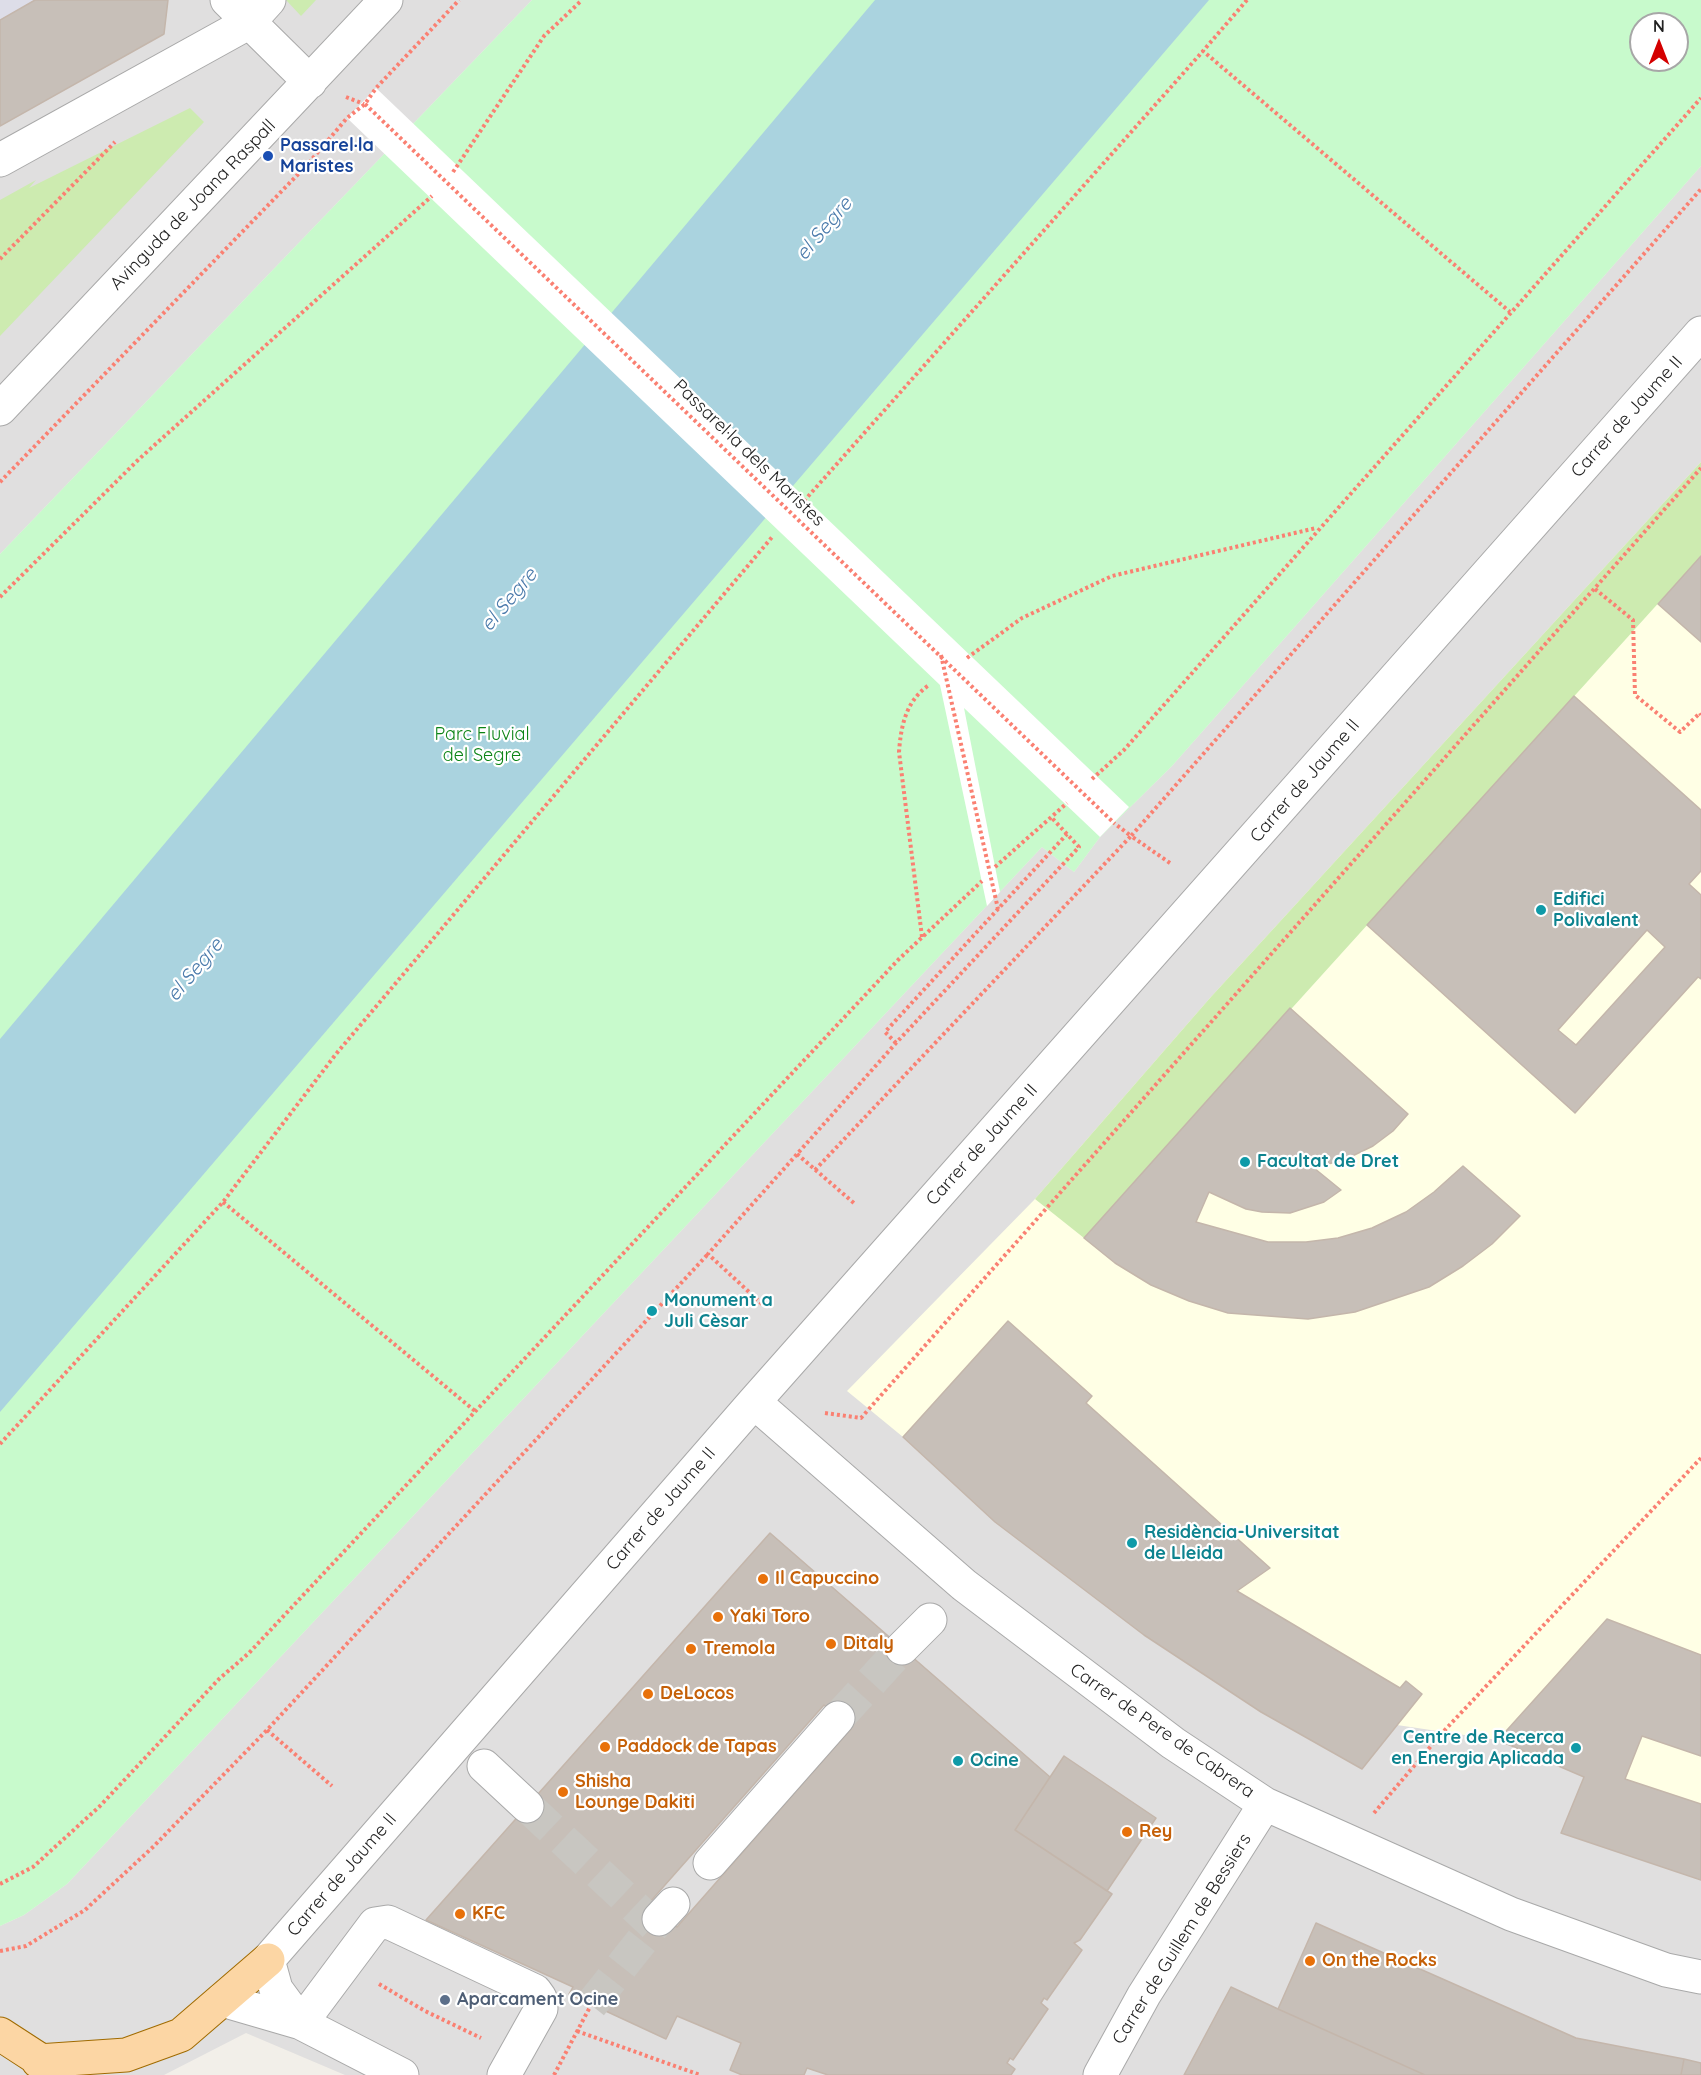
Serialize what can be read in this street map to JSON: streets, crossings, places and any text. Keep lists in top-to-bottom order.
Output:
{
  "streets": {
    "street": [
      "Avinguda de Joana Raspall",
      "Carrer de Jaume II",
      "Carrer de Pere de Cabrera",
      "Carrer de Guillem de Bessiers"
    ],
    "path": ["Passarel·la dels Maristes"]
  },
  "crossings": [
    ["Carrer de Jaume II", "Carrer de Pere de Cabrera"],
    ["Carrer de Pere de Cabrera", "Carrer de Guillem de Bessiers"]
  ],
  "water": ["el Segre"],
  "parks": ["Parc Fluvial del Segre"],
  "places": [
    "Passarel·la Maristes",
    "Edifici Polivalent",
    "Facultat de Dret",
    "Monument a Juli Cèsar",
    "Residència-Universitat de Lleida",
    "Il Capuccino",
    "Yaki Toro",
    "Ditaly",
    "Tremola",
    "DeLocos",
    "Paddock de Tapas",
    "Centre de Recerca en Energia Aplicada",
    "Ocine",
    "Shisha Lounge Dakiti",
    "Rey",
    "KFC",
    "On the Rocks",
    "Aparcament Ocine"
  ],
  "north": "top"
}
